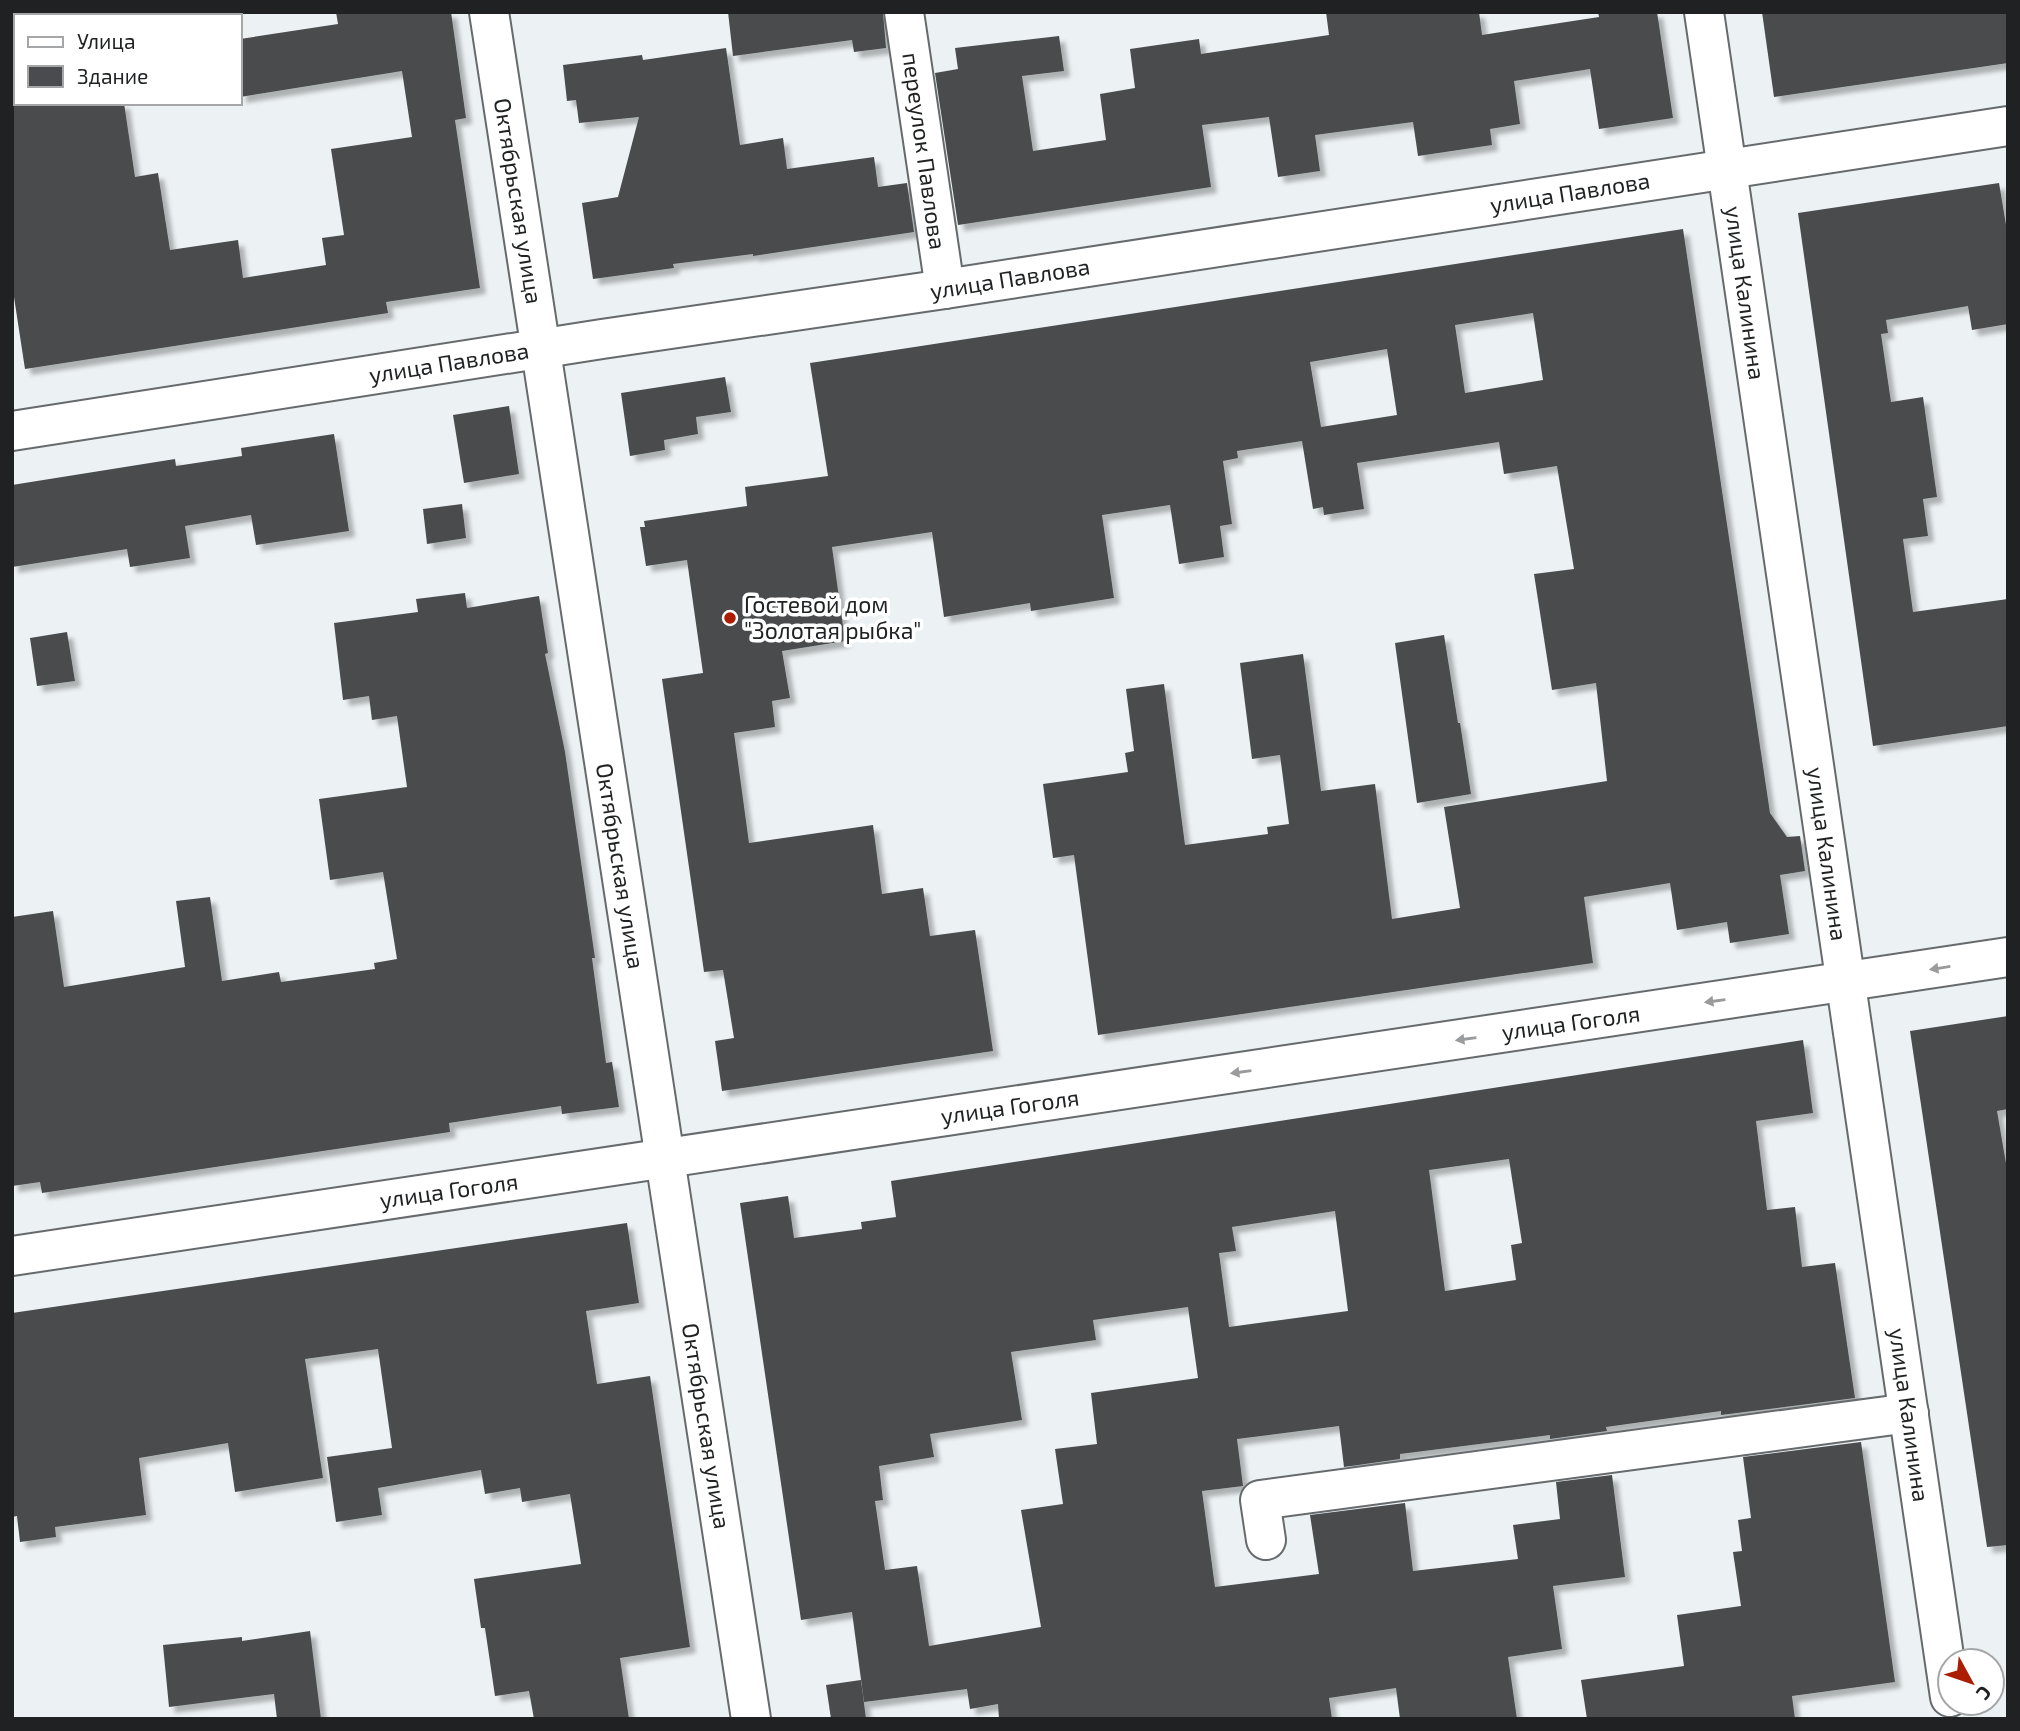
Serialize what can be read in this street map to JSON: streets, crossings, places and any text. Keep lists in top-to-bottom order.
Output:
{
  "streets": {
    "street": [
      "переулок Павлова",
      "улица Павлова",
      "Октябрьская улица",
      "улица Калинина",
      "улица Гоголя"
    ]
  },
  "crossings": [
    ["переулок Павлова", "улица Павлова"],
    ["улица Павлова", "Октябрьская улица"],
    ["улица Павлова", "улица Калинина"],
    ["Октябрьская улица", "улица Гоголя"],
    ["улица Калинина", "улица Гоголя"]
  ],
  "one_way": ["улица Гоголя"],
  "places": ["Гостевой дом \"Золотая рыбка\""],
  "legend": ["Улица", "Здание"],
  "north": "bottom right"
}
